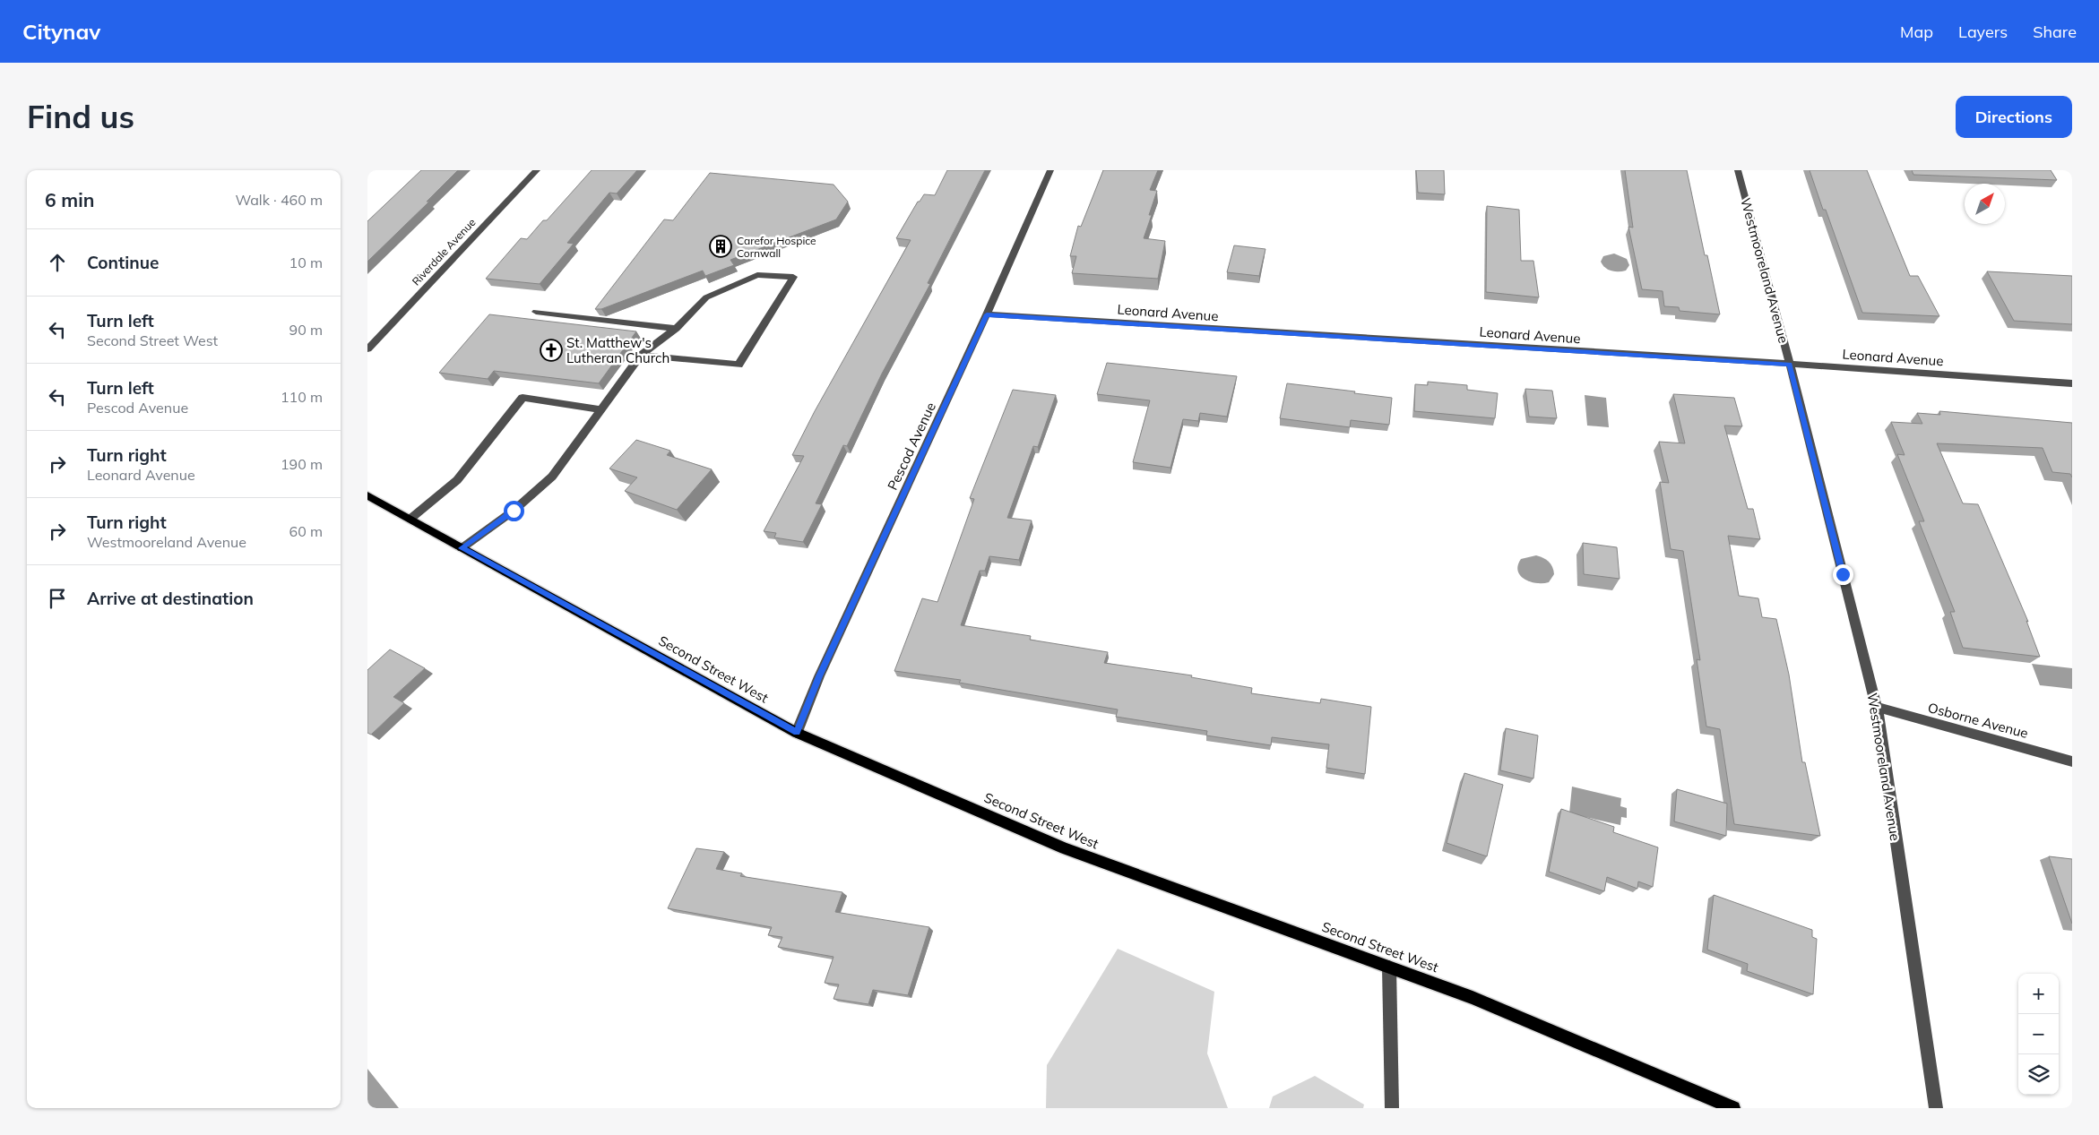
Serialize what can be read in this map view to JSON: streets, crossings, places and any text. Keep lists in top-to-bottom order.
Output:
{
  "streets": {
    "main road": ["Second Street West"],
    "street": [
      "Riverdale Avenue",
      "Westmooreland Avenue",
      "Leonard Avenue",
      "Pescod Avenue",
      "Osborne Avenue"
    ]
  },
  "crossings": [
    ["Westmooreland Avenue", "Leonard Avenue"],
    ["Westmooreland Avenue", "Osborne Avenue"],
    ["Leonard Avenue", "Pescod Avenue"],
    ["Pescod Avenue", "Second Street West"]
  ],
  "places": {
    "building": ["Carefor Hospice Cornwall"],
    "church": ["St. Matthew's Lutheran Church"]
  },
  "north": "top right",
  "page": {
    "header": "Citynav",
    "nav": ["Map", "Layers", "Share"],
    "buttons": "Directions",
    "title": "Find us",
    "heading": ["6 min", "Walk · 460 m"],
    "list": [
      ["Continue", "10 m"],
      ["Turn left", "Second Street West", "90 m"],
      ["Turn left", "Pescod Avenue", "110 m"],
      ["Turn right", "Leonard Avenue", "190 m"],
      ["Turn right", "Westmooreland Avenue", "60 m"],
      "Arrive at destination"
    ],
    "map_buttons": ["+", "−"]
  }
}
